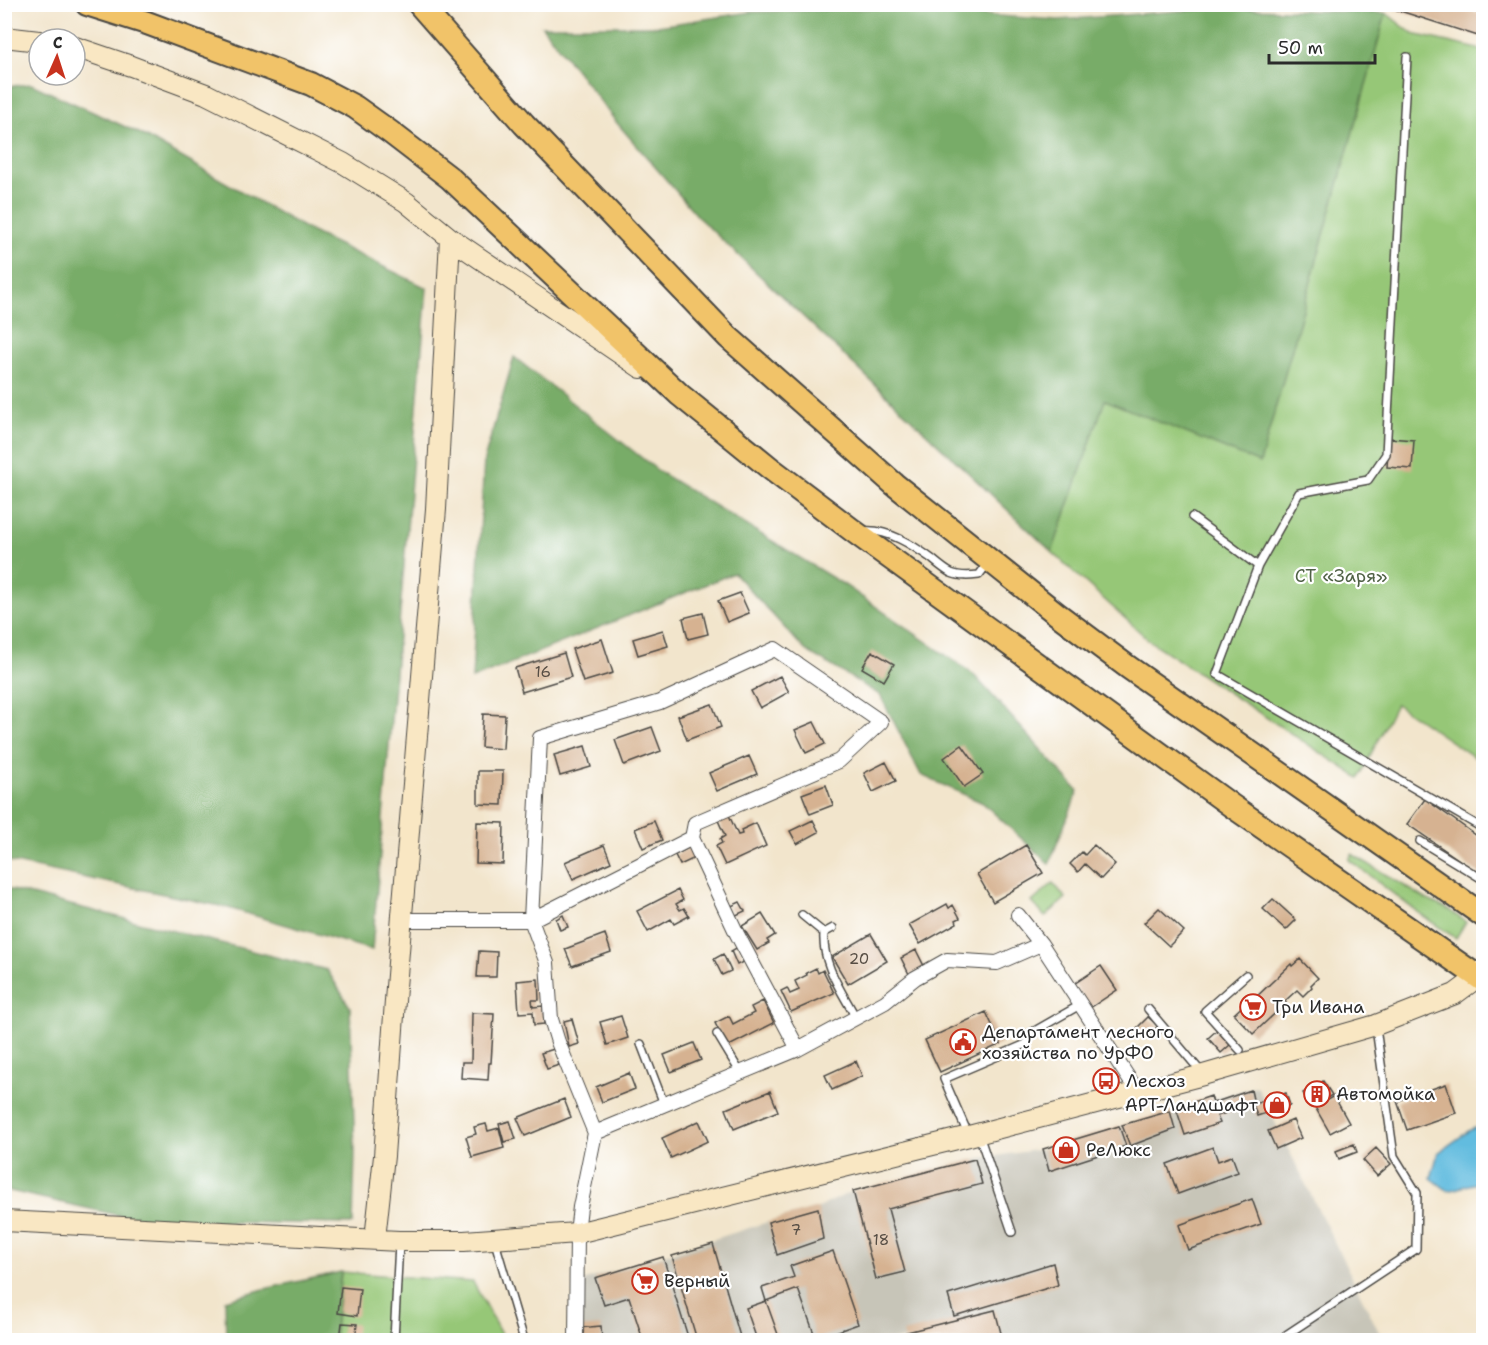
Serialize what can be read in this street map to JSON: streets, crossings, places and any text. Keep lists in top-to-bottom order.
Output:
{
  "parks": ["СТ «Заря»"],
  "places": {
    "supermarket": ["Три Ивана", "Верный"],
    "public building": ["Департамент лесного хозяйства по УрФО"],
    "bus stop": ["Лесхоз"],
    "building": ["Автомойка"],
    "shop": ["АРТ-Ландшафт", "РеЛюкс"]
  },
  "house_numbers": [
    "16",
    "20",
    "7",
    "18"
  ],
  "scale_bar": "50 m",
  "north": "top"
}
